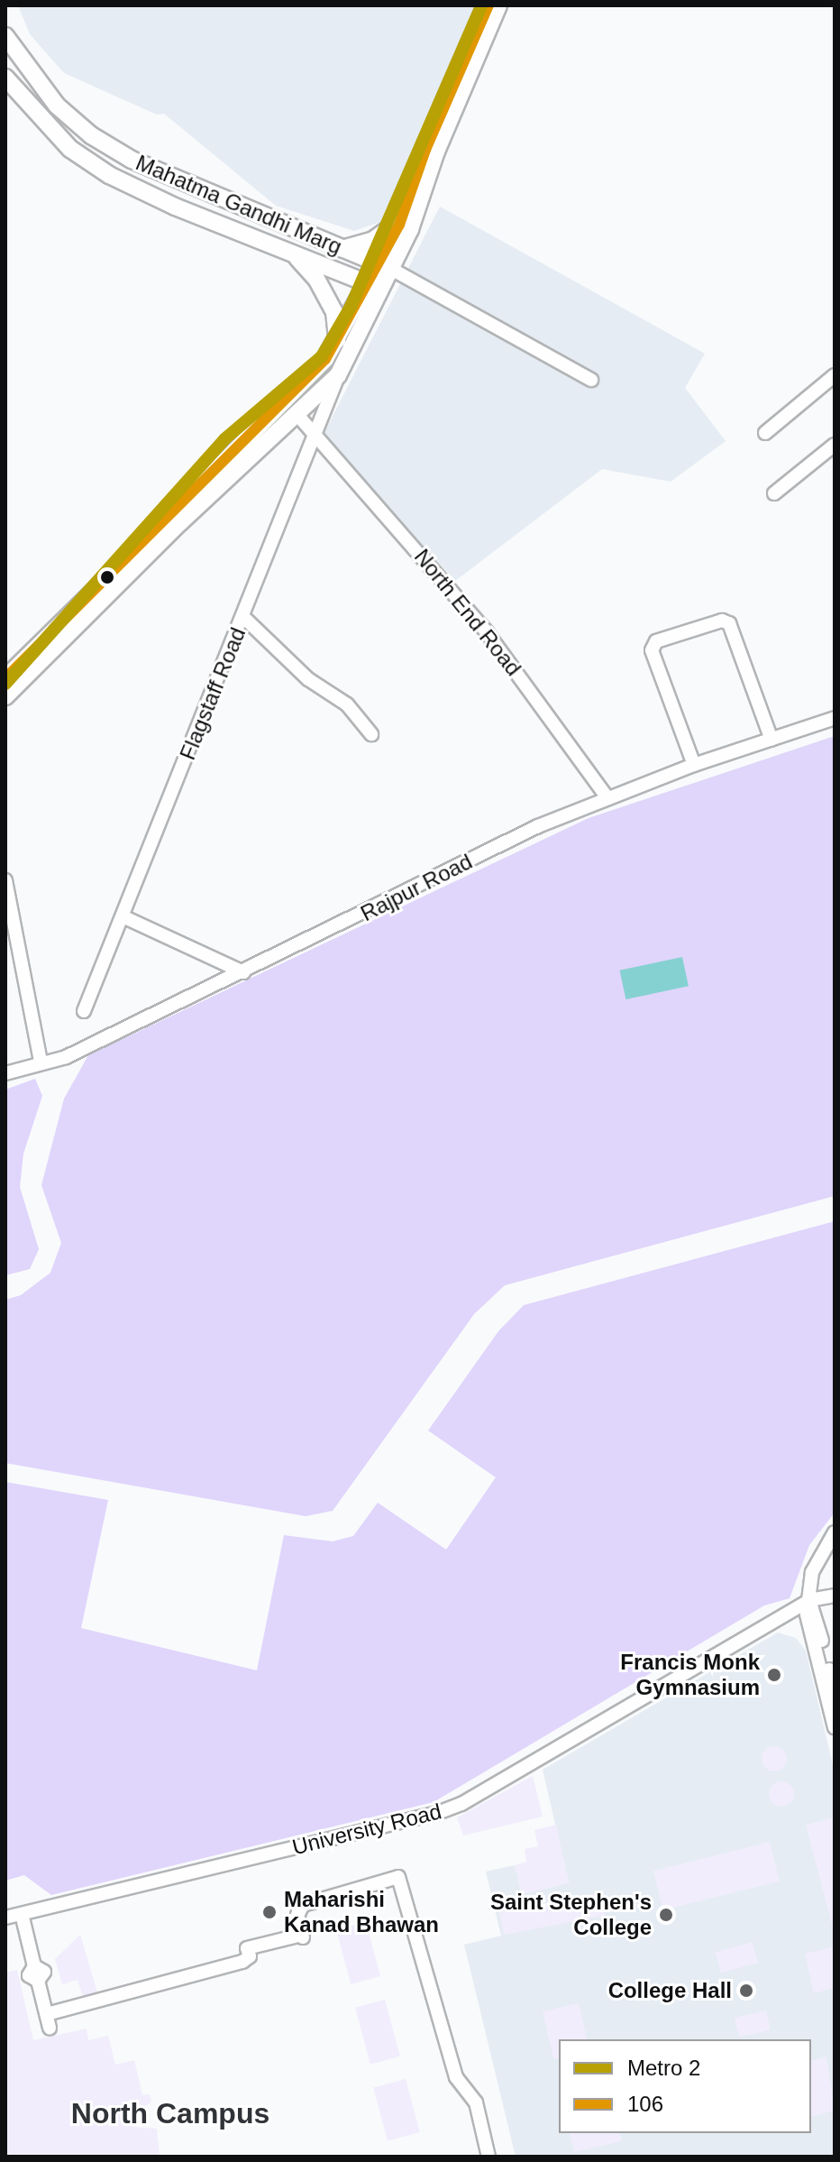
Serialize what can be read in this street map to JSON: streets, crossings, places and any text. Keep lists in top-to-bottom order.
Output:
{
  "streets": {
    "main road": ["Mahatma Gandhi Marg"],
    "street": [
      "North End Road",
      "Flagstaff Road",
      "Rajpur Road",
      "University Road"
    ]
  },
  "crossings": [
    ["North End Road", "Flagstaff Road"],
    ["North End Road", "Rajpur Road"]
  ],
  "districts": ["North Campus"],
  "places": [
    "Francis Monk Gymnasium",
    "Maharishi Kanad Bhawan",
    "Saint Stephen's College",
    "College Hall"
  ],
  "lines": ["metro line 2", "transit line 106"],
  "legend": ["Metro 2", "106"]
}
